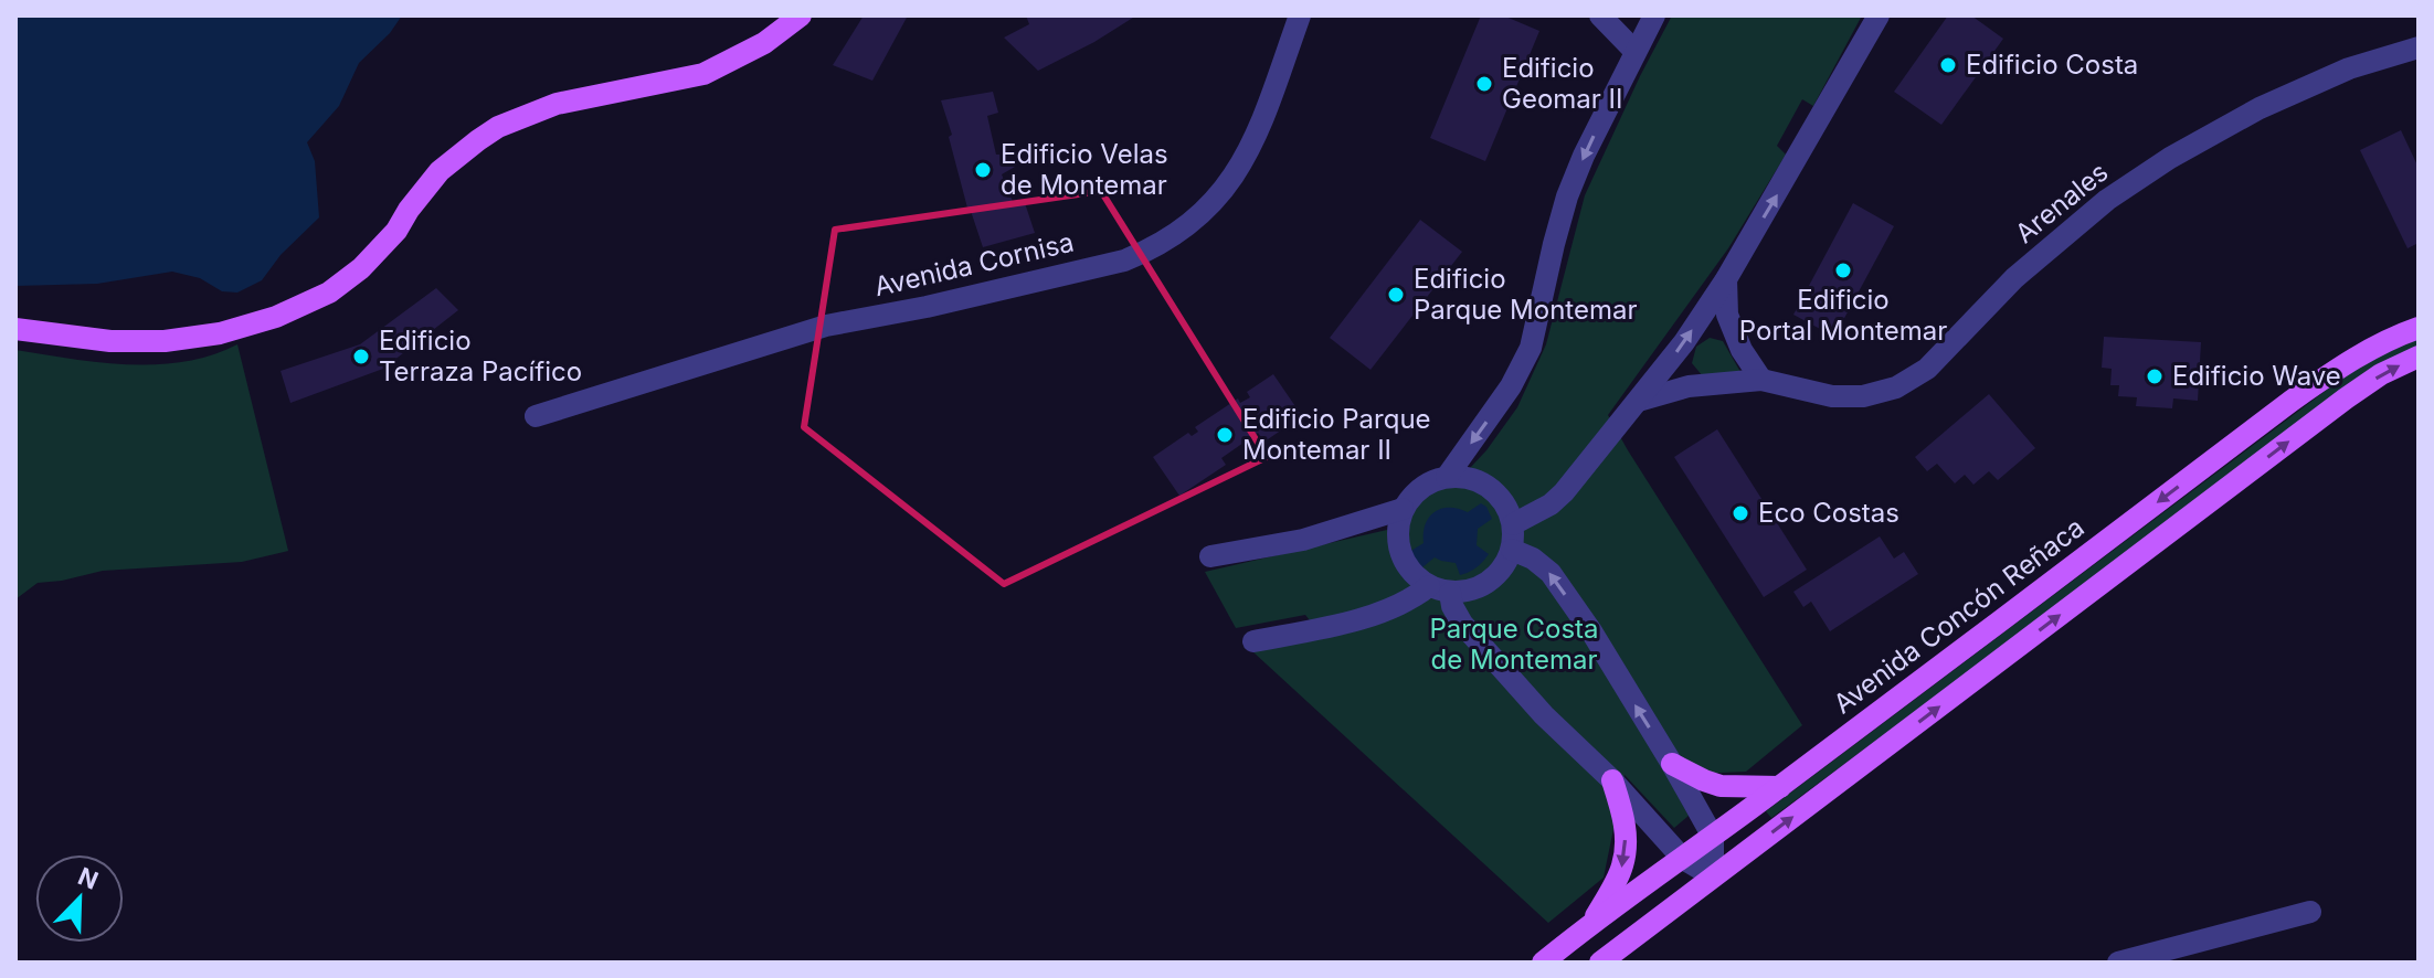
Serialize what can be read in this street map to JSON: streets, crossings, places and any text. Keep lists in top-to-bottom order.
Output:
{
  "streets": {
    "main road": ["Avenida Concón Reñaca"],
    "street": ["Arenales", "Avenida Cornisa"]
  },
  "parks": ["Parque Costa de Montemar"],
  "places": [
    "Edificio Costa",
    "Edificio Geomar II",
    "Edificio Velas de Montemar",
    "Edificio Portal Montemar",
    "Edificio Parque Montemar",
    "Edificio Terraza Pacífico",
    "Edificio Wave",
    "Edificio Parque Montemar II",
    "Eco Costas"
  ],
  "north": "top right"
}
